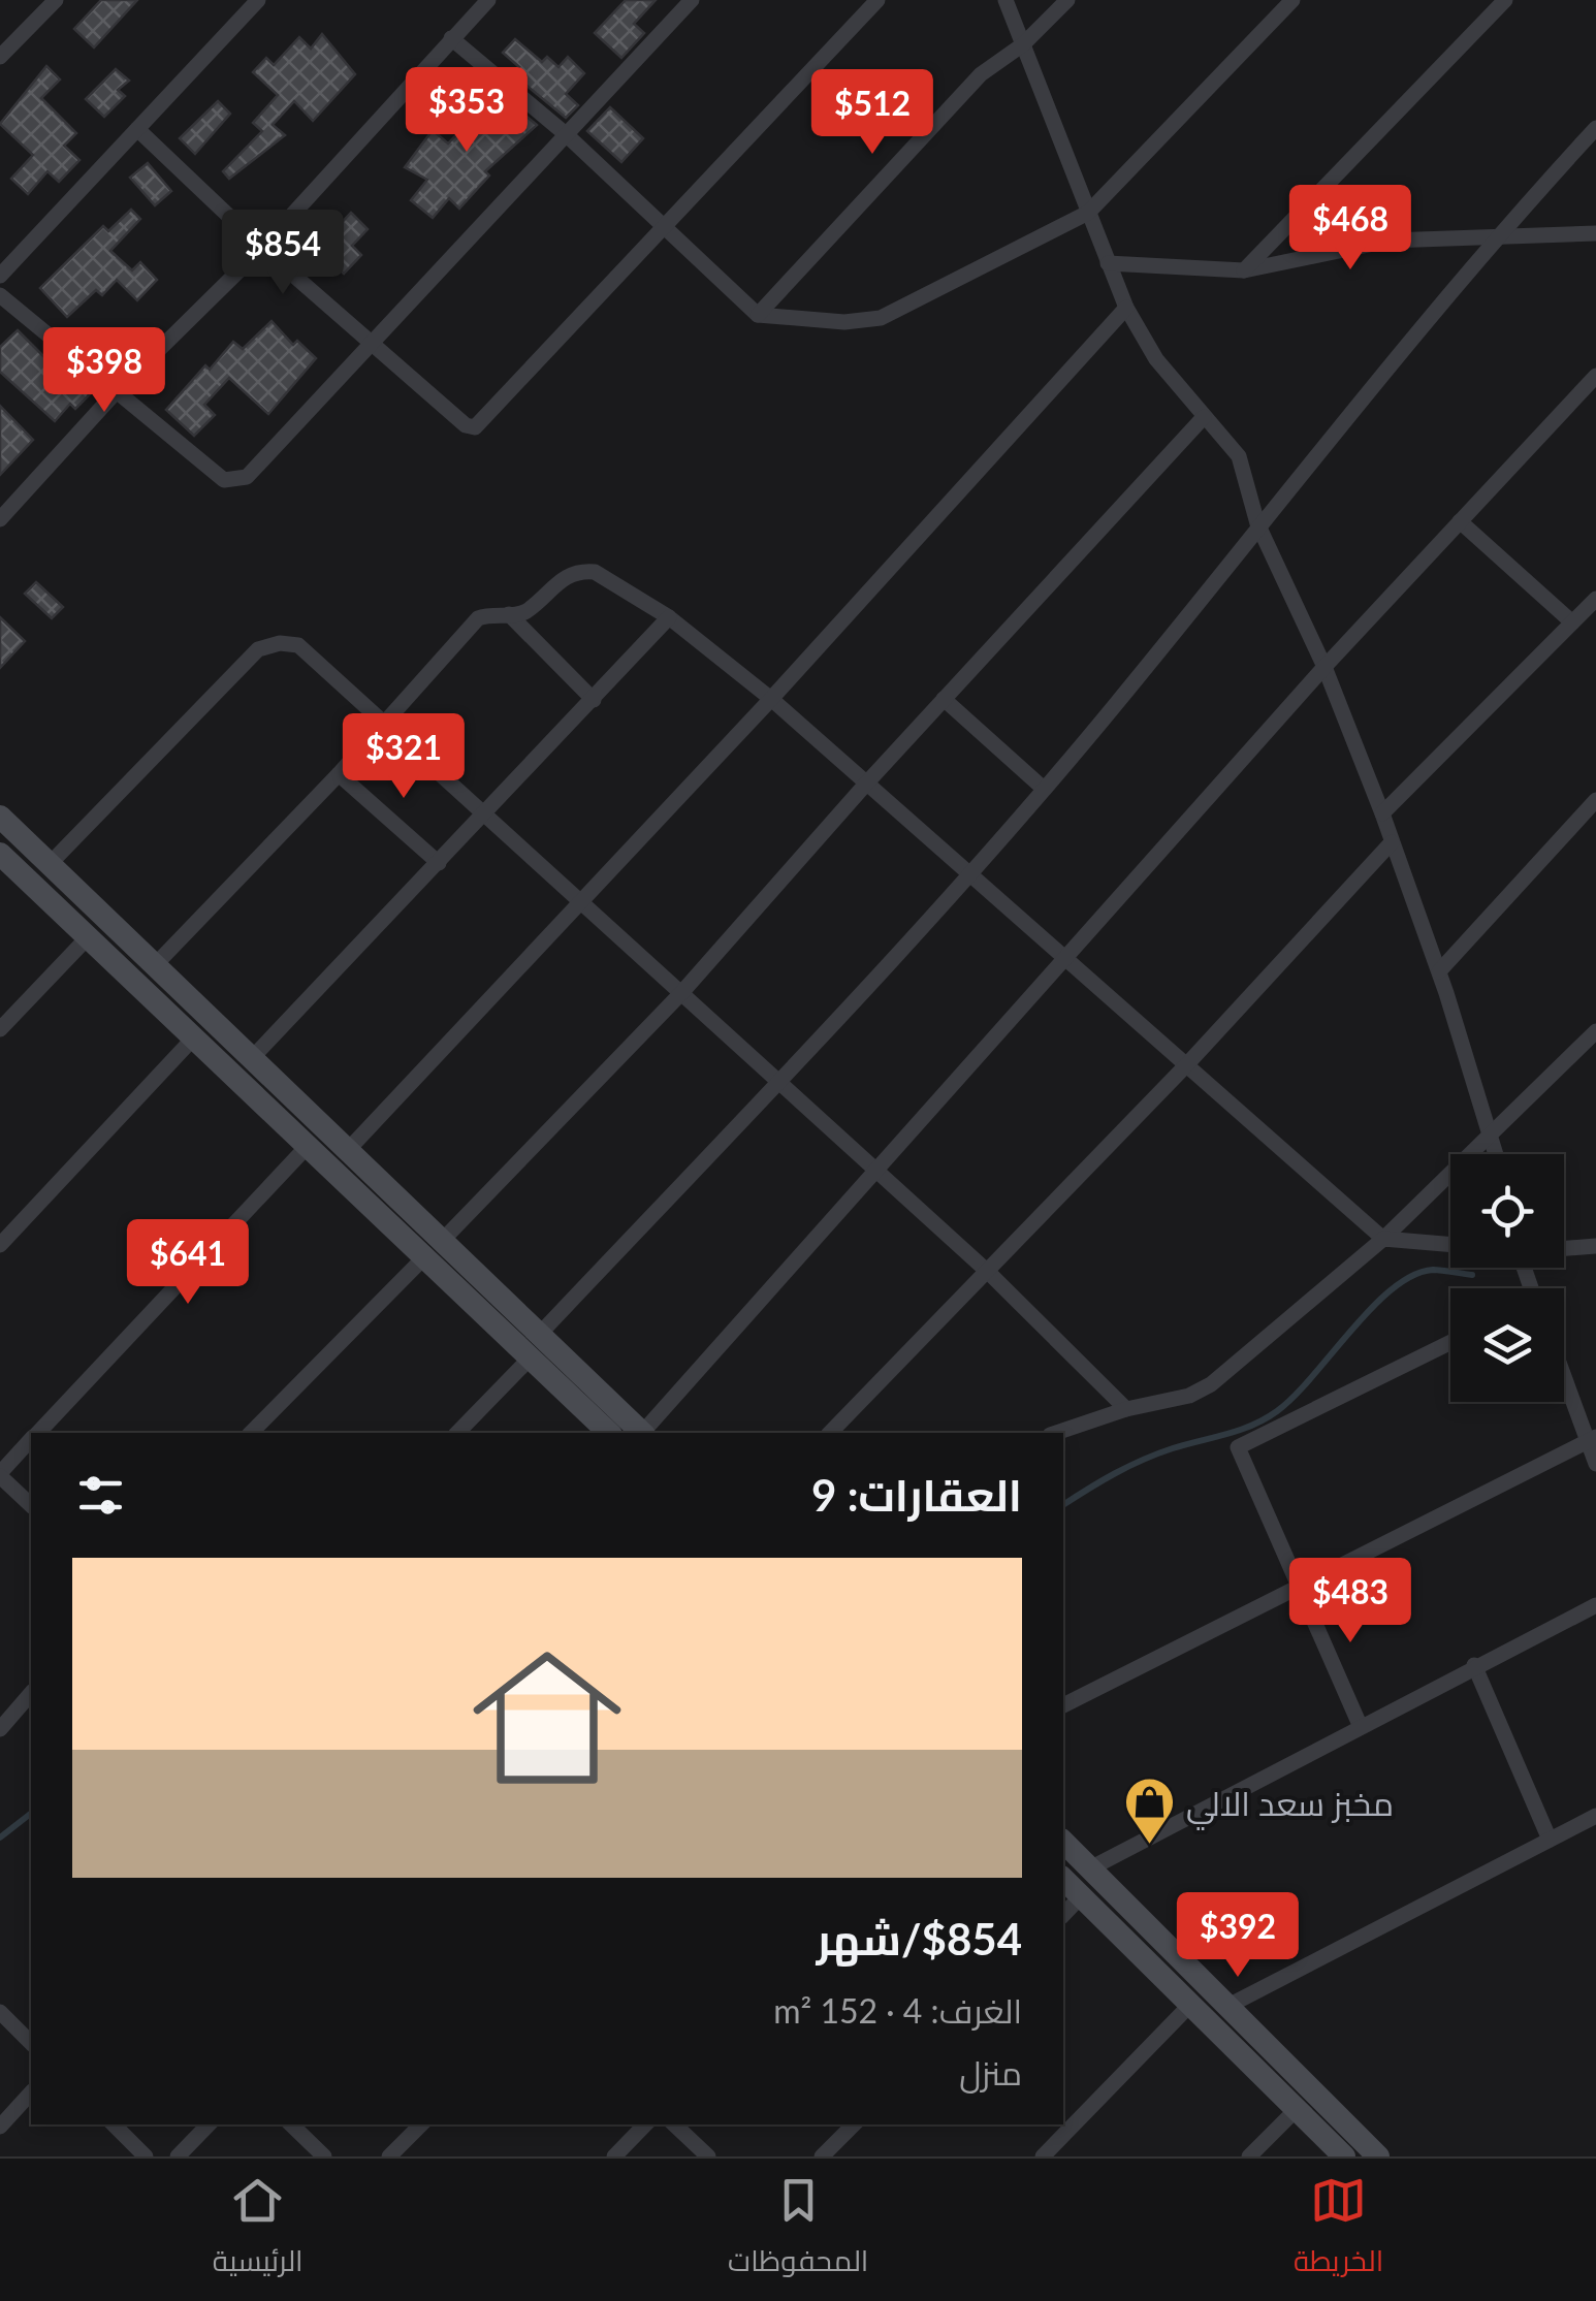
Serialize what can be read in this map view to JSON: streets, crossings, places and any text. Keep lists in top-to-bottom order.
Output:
{
  "places": {
    "shop": ["مخبز سعد الالي"]
  },
  "page": {
    "price": [
      "$353",
      "$512",
      "$468",
      "$854",
      "$398",
      "$321",
      "$641",
      "$483",
      "$392"
    ],
    "heading": "العقارات: 9",
    "list": [
      {
        "name": "$854/شهر",
        "note": "الغرف: 4 · 152 m² · منزل"
      }
    ],
    "tabs": ["الخريطة", "المحفوظات", "الرئيسية"]
  }
}
